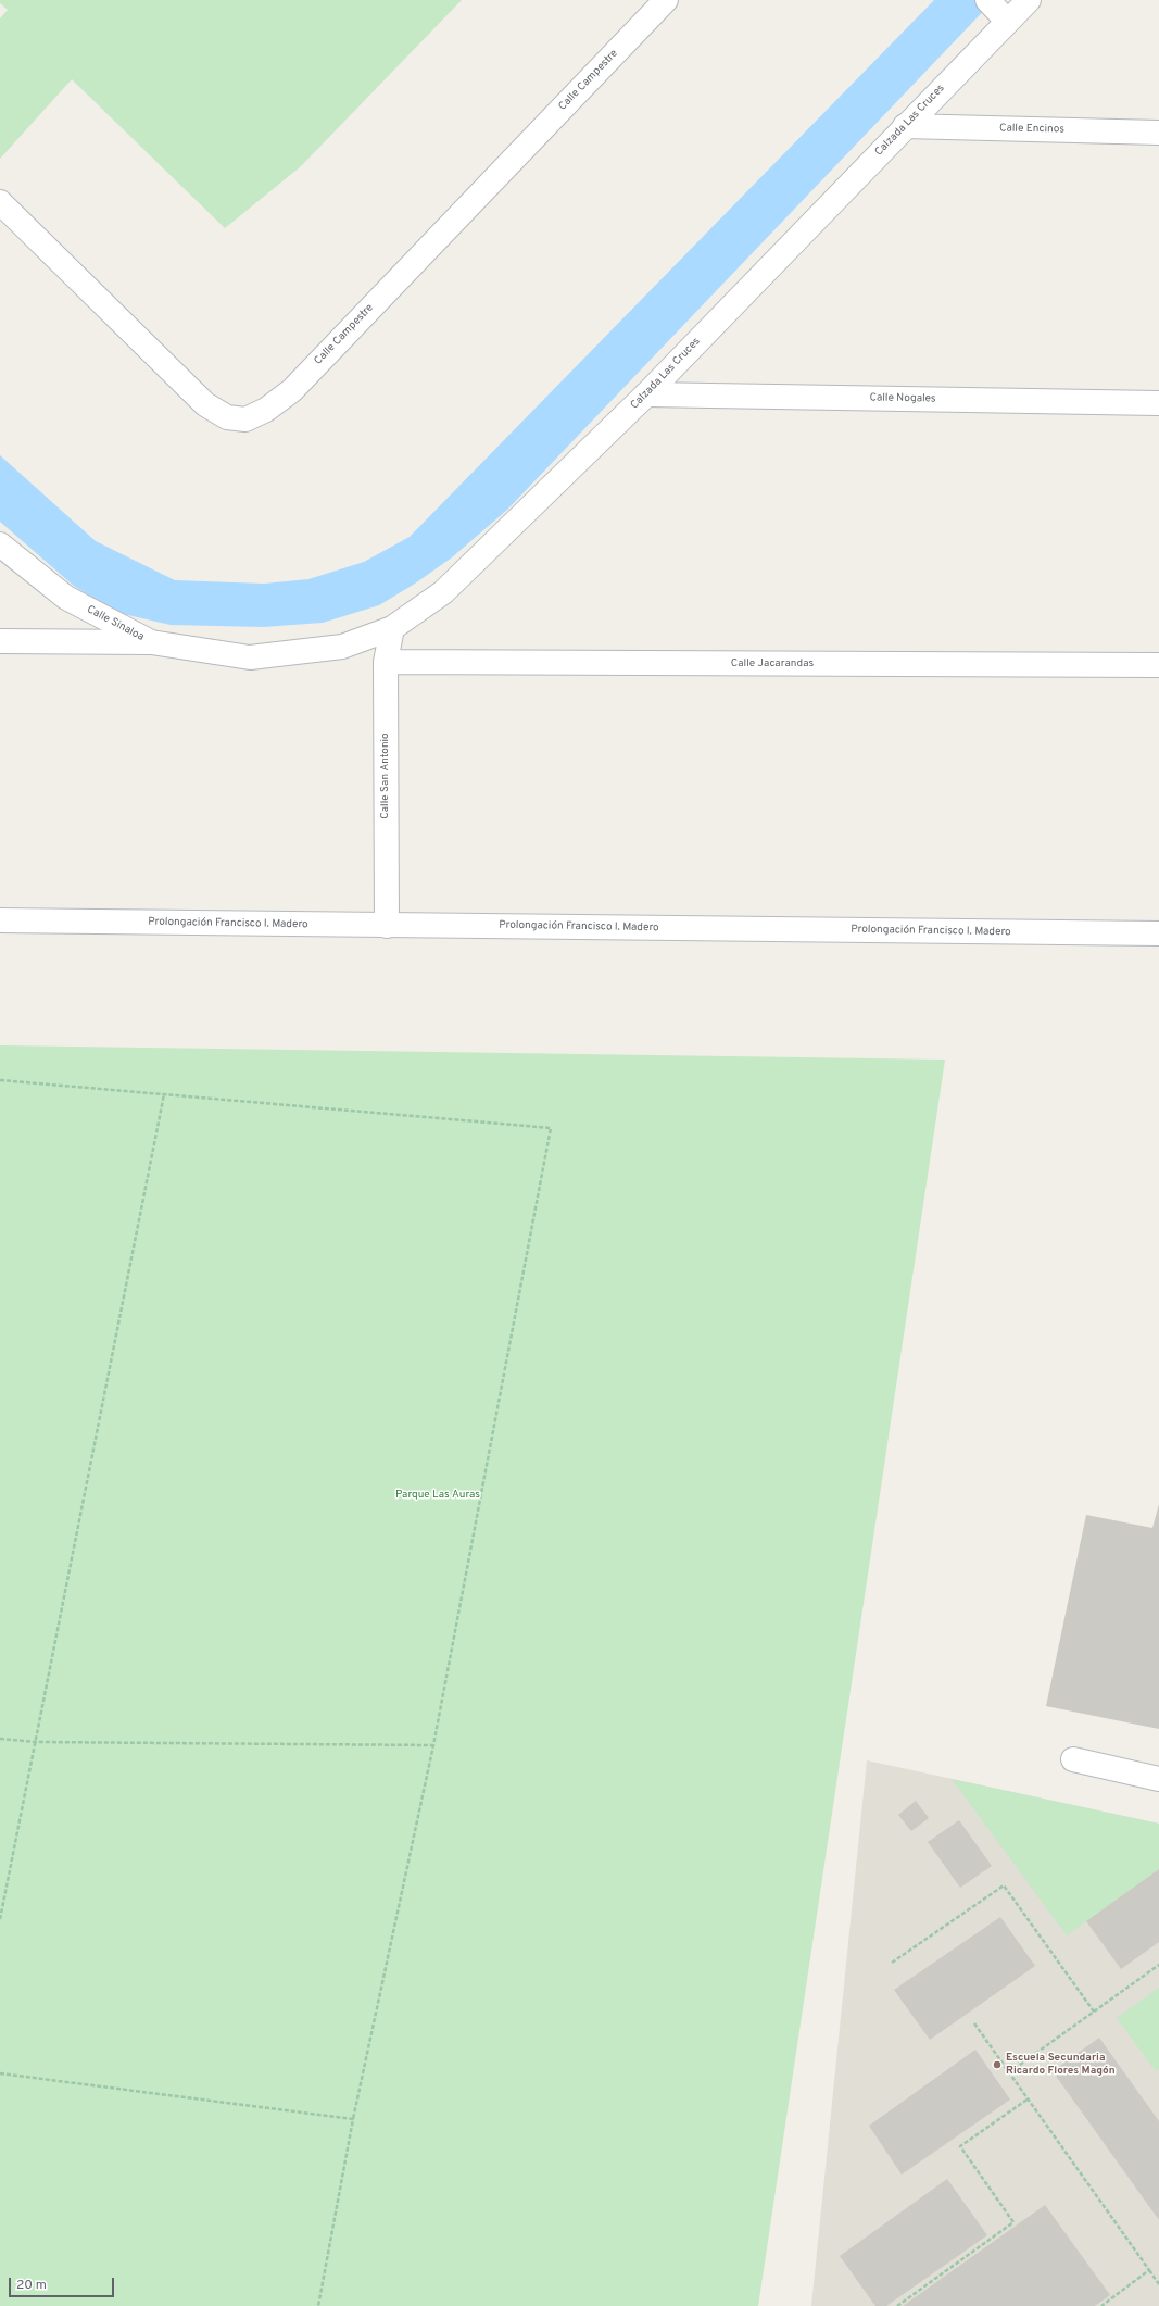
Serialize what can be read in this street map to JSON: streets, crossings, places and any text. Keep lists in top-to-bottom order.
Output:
{
  "streets": {
    "street": [
      "Calle Campestre",
      "Calzada Las Cruces",
      "Calle Encinos",
      "Calle Nogales",
      "Calle Sinaloa",
      "Calle Jacarandas",
      "Calle San Antonio",
      "Prolongación Francisco I. Madero"
    ]
  },
  "crossings": [
    ["Calzada Las Cruces", "Calle Encinos"],
    ["Calzada Las Cruces", "Calle Nogales"],
    ["Calzada Las Cruces", "Calle Sinaloa"],
    ["Calzada Las Cruces", "Calle San Antonio"],
    ["Calle Jacarandas", "Calle San Antonio"],
    ["Calle San Antonio", "Prolongación Francisco I. Madero"]
  ],
  "parks": ["Parque Las Auras"],
  "places": ["Escuela Secundaria Ricardo Flores Magón"],
  "scale_bar": "20 m"
}
